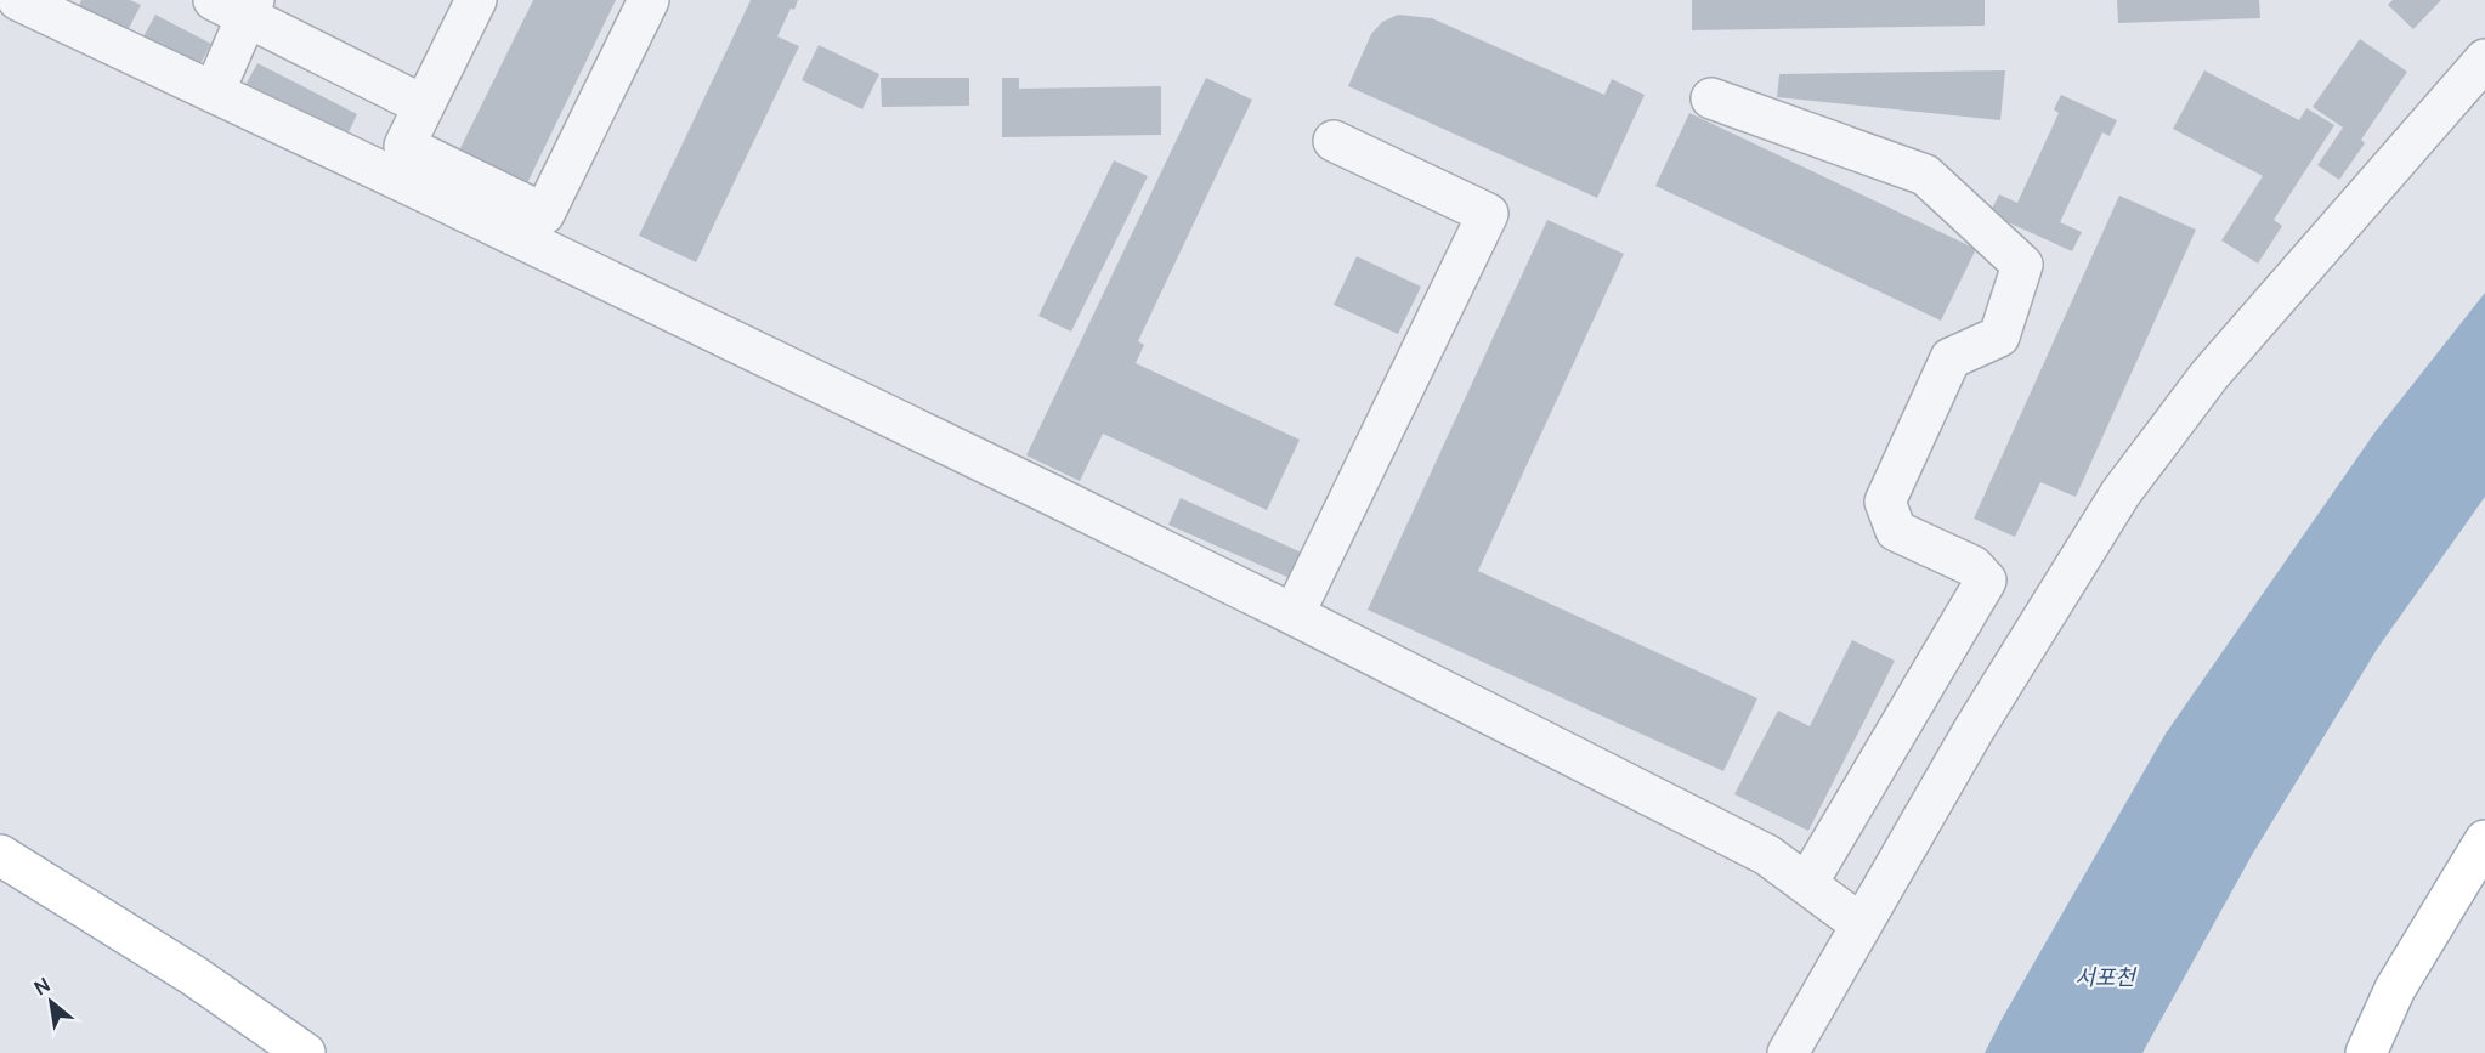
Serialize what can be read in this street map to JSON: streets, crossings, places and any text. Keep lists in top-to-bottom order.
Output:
{
  "water": ["서포천"],
  "north": "top left"
}
